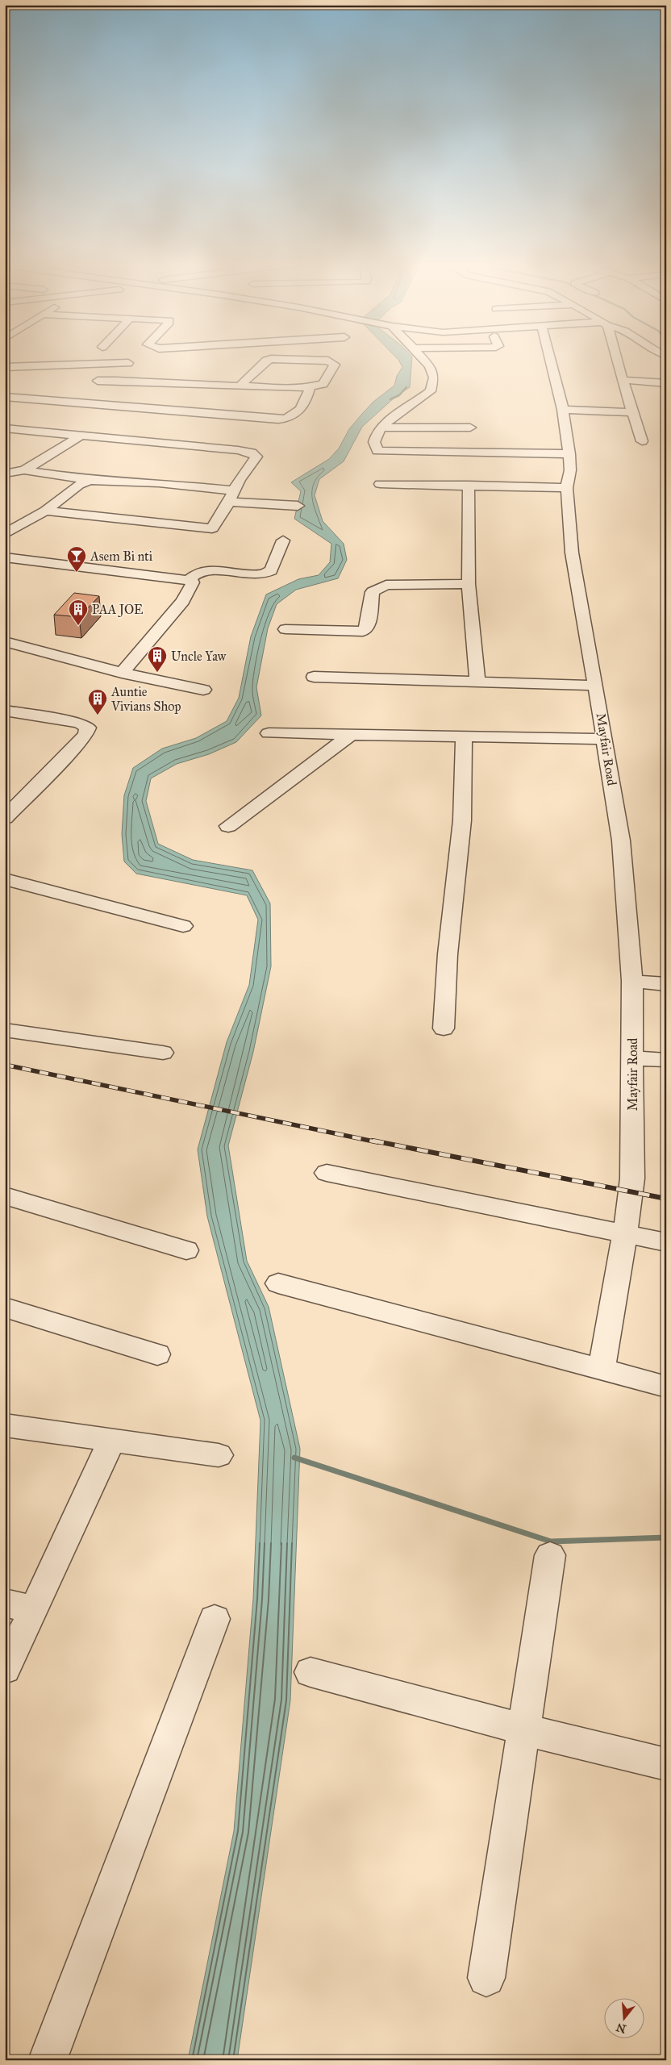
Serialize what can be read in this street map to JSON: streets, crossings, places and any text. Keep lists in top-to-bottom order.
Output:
{
  "streets": {
    "street": ["Mayfair Road"]
  },
  "places": {
    "bar": ["Asem Bi nti"],
    "building": ["PAA JOE", "Uncle Yaw", "Auntie Vivians Shop"]
  },
  "north": "bottom"
}
